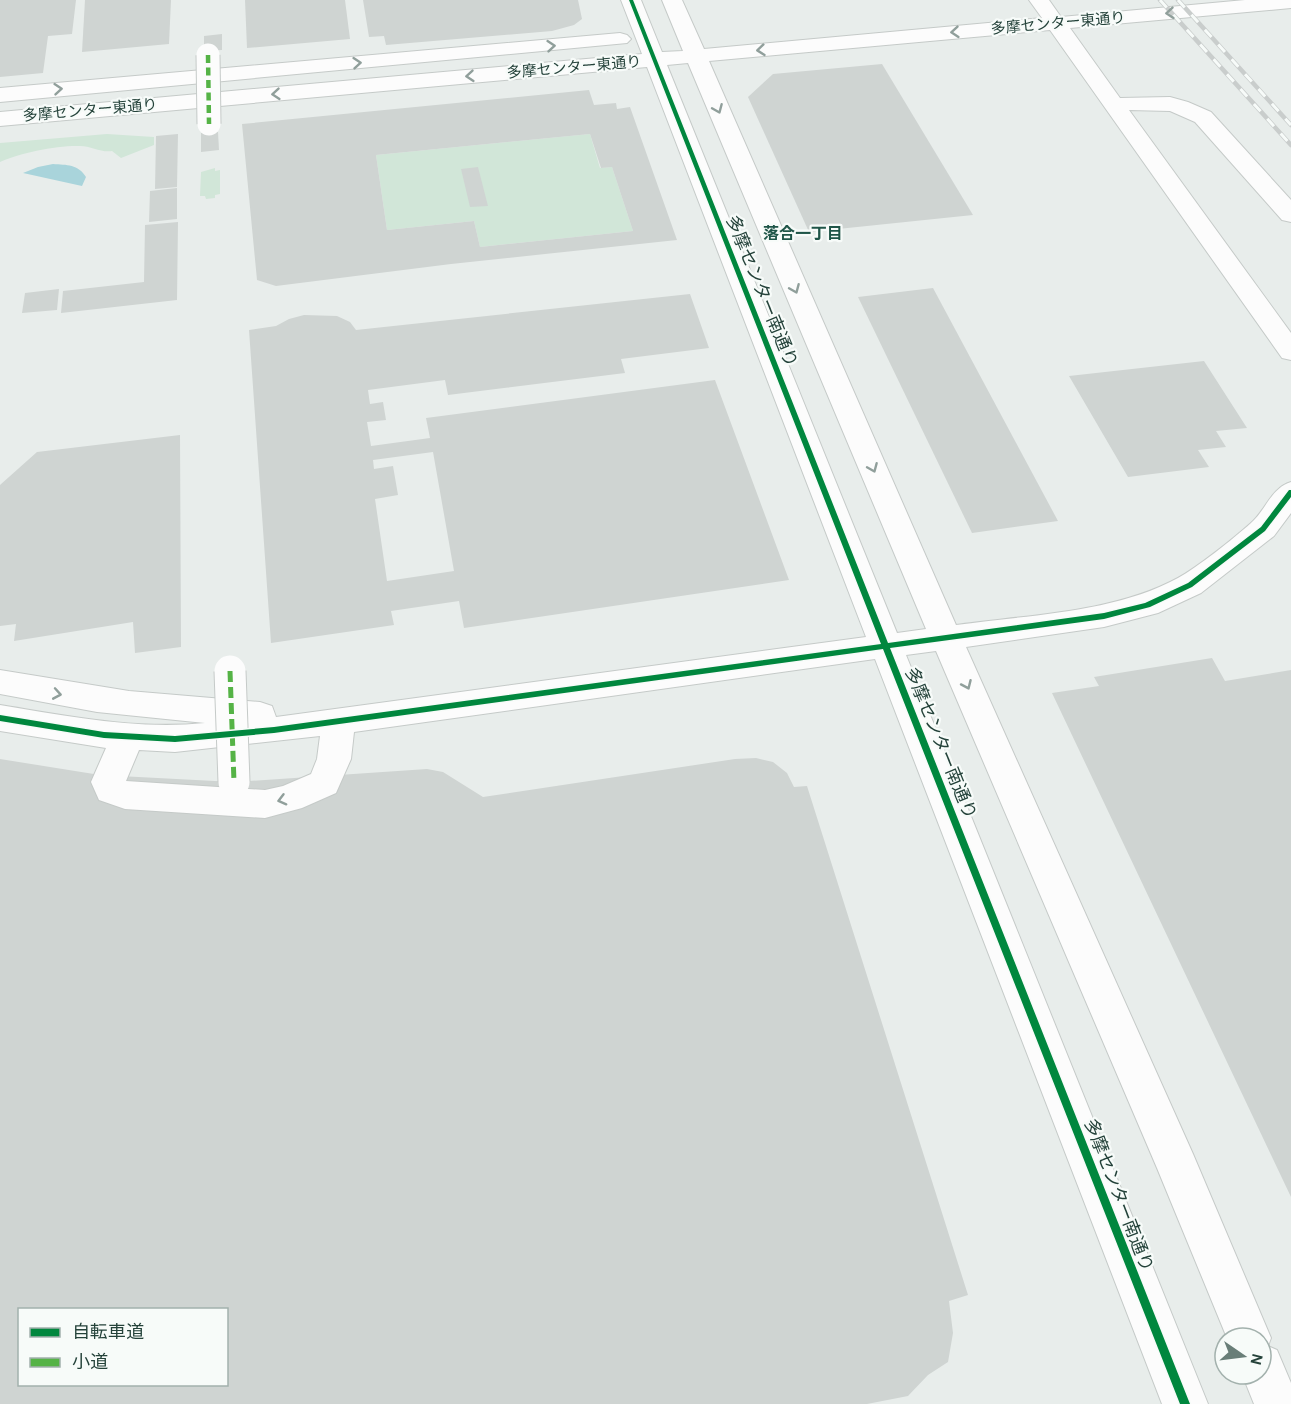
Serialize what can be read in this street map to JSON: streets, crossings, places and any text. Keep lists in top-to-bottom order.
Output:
{
  "streets": {
    "street": ["多摩センター東通り", "多摩センター南通り"]
  },
  "crossings": [
    ["多摩センター東通り", "多摩センター南通り"]
  ],
  "districts": ["落合一丁目"],
  "legend": ["自転車道", "小道"],
  "north": "right"
}
